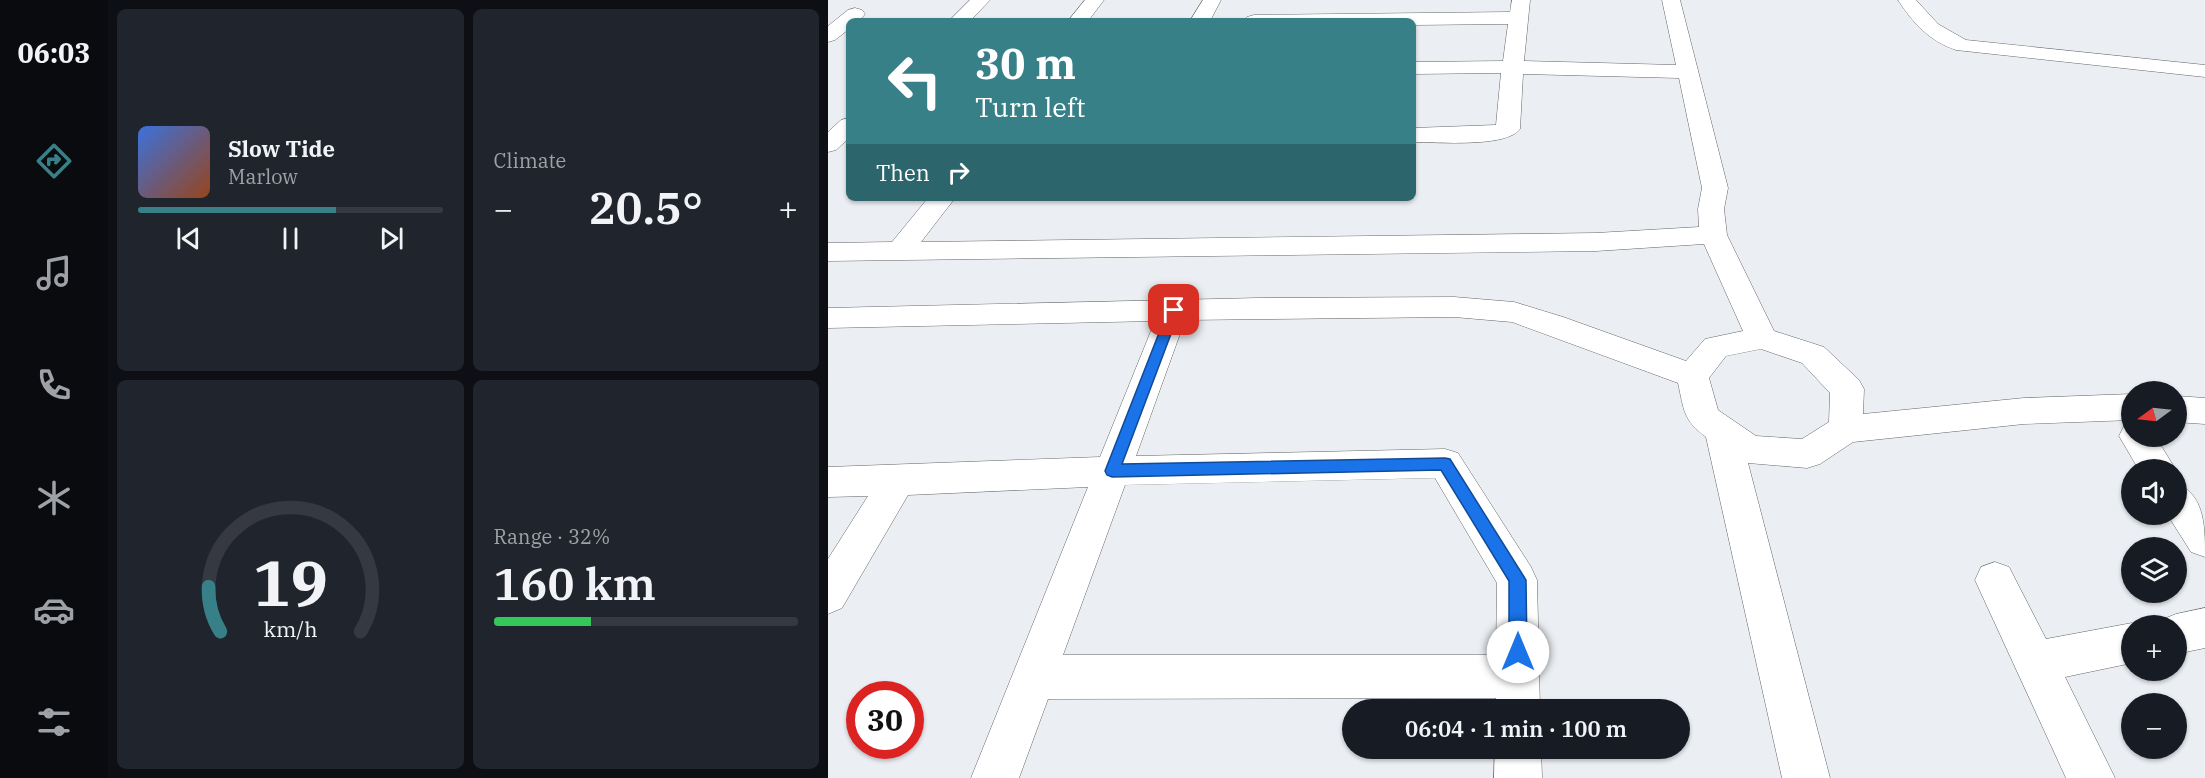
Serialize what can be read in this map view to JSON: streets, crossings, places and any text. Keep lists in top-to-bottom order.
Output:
{
  "north": "left",
  "page": {
    "tabs": "06:03",
    "tile": [
      "Climate",
      ["Range · 32%", "160 km"]
    ],
    "turn": ["30 m", "Turn left"],
    "song": ["Slow Tide", "Marlow"],
    "then": "Then",
    "heat": ["−", "20.5°", "+"],
    "map_buttons": ["+", "−"],
    "limit": "30",
    "trip": "06:04 · 1 min · 100 m",
    "gauge": ["19", "km/h"]
  }
}
